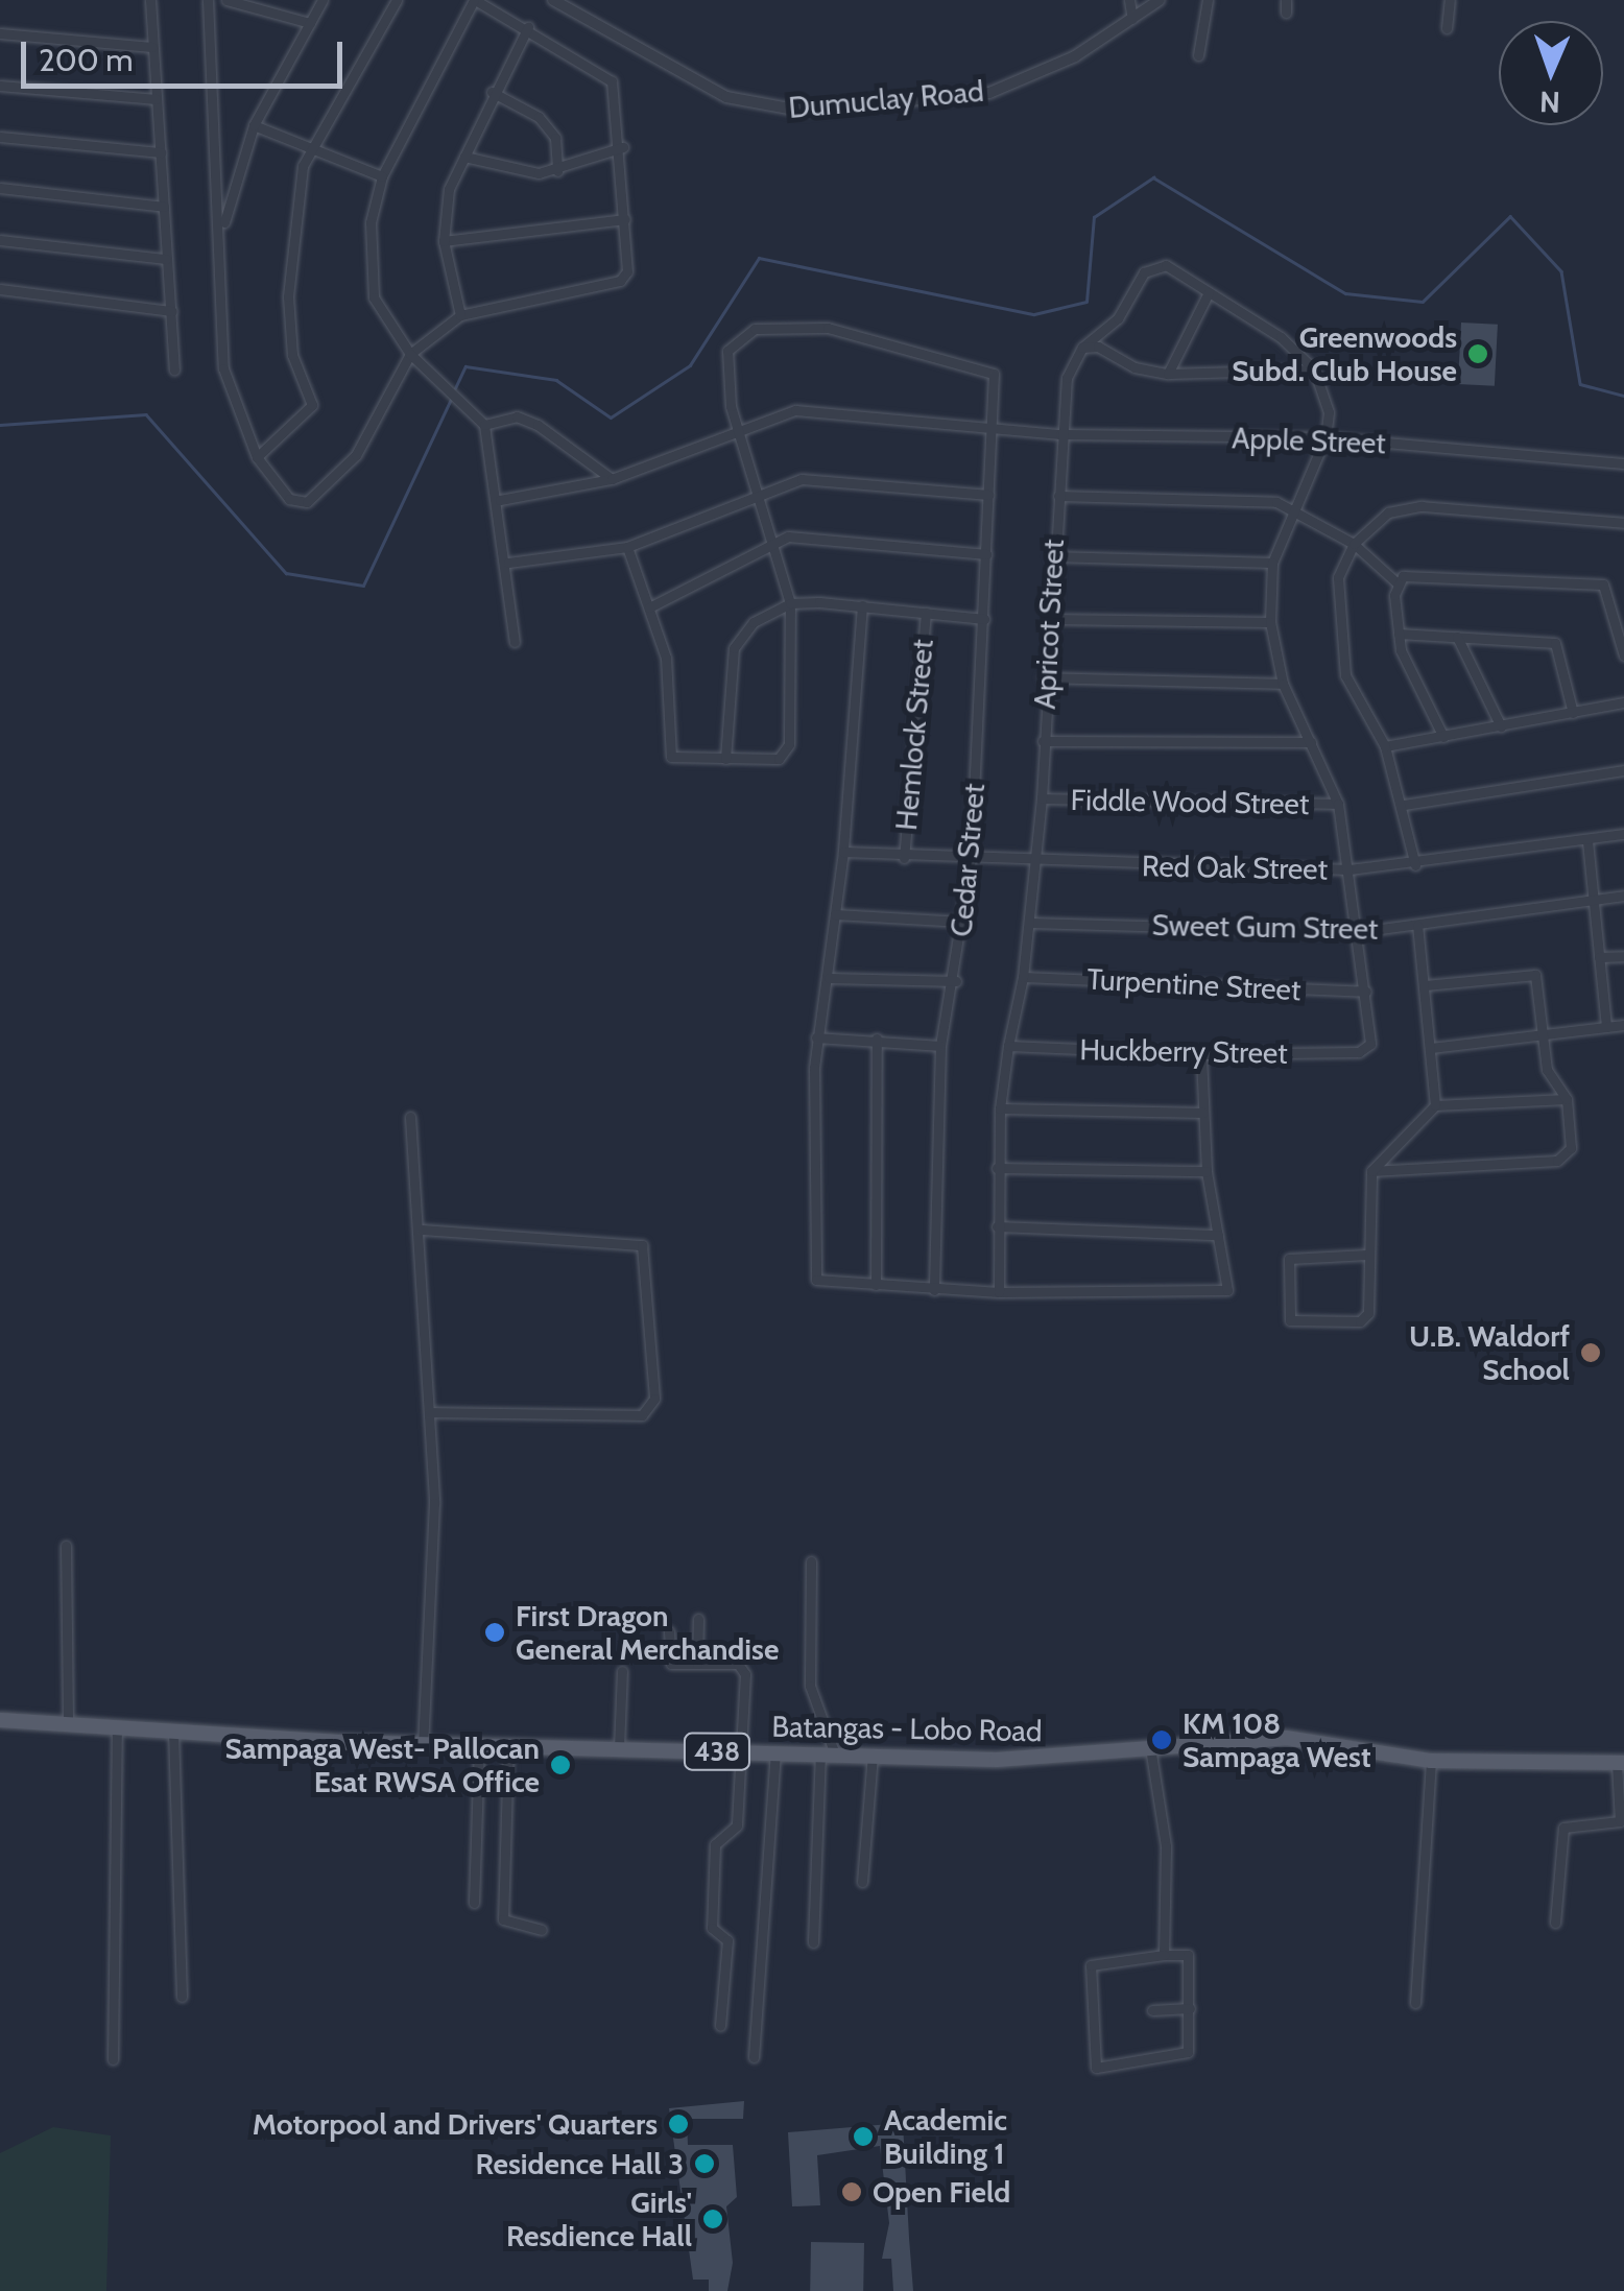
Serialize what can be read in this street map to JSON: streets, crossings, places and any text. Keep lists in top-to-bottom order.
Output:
{
  "streets": {
    "main road": ["Batangas - Lobo Road", "438"],
    "street": [
      "Dumuclay Road",
      "Apple Street",
      "Apricot Street",
      "Hemlock Street",
      "Fiddle Wood Street",
      "Cedar Street",
      "Red Oak Street",
      "Sweet Gum Street",
      "Turpentine Street",
      "Huckberry Street"
    ]
  },
  "crossings": [
    ["Apple Street", "Apricot Street"],
    ["Apple Street", "Cedar Street"],
    ["Apricot Street", "Fiddle Wood Street"],
    ["Apricot Street", "Red Oak Street"],
    ["Apricot Street", "Sweet Gum Street"],
    ["Apricot Street", "Turpentine Street"],
    ["Apricot Street", "Huckberry Street"],
    ["Hemlock Street", "Red Oak Street"],
    ["Cedar Street", "Red Oak Street"],
    ["Turpentine Street", "Huckberry Street"]
  ],
  "places": [
    "Greenwoods Subd. Club House",
    "U.B. Waldorf School",
    "First Dragon General Merchandise",
    "KM 108 Sampaga West",
    "Sampaga West- Pallocan Esat RWSA Office",
    "Motorpool and Drivers' Quarters",
    "Academic Building 1",
    "Residence Hall 3",
    "Open Field",
    "Girls' Resdience Hall"
  ],
  "scale_bar": "200 m",
  "north": "bottom"
}
